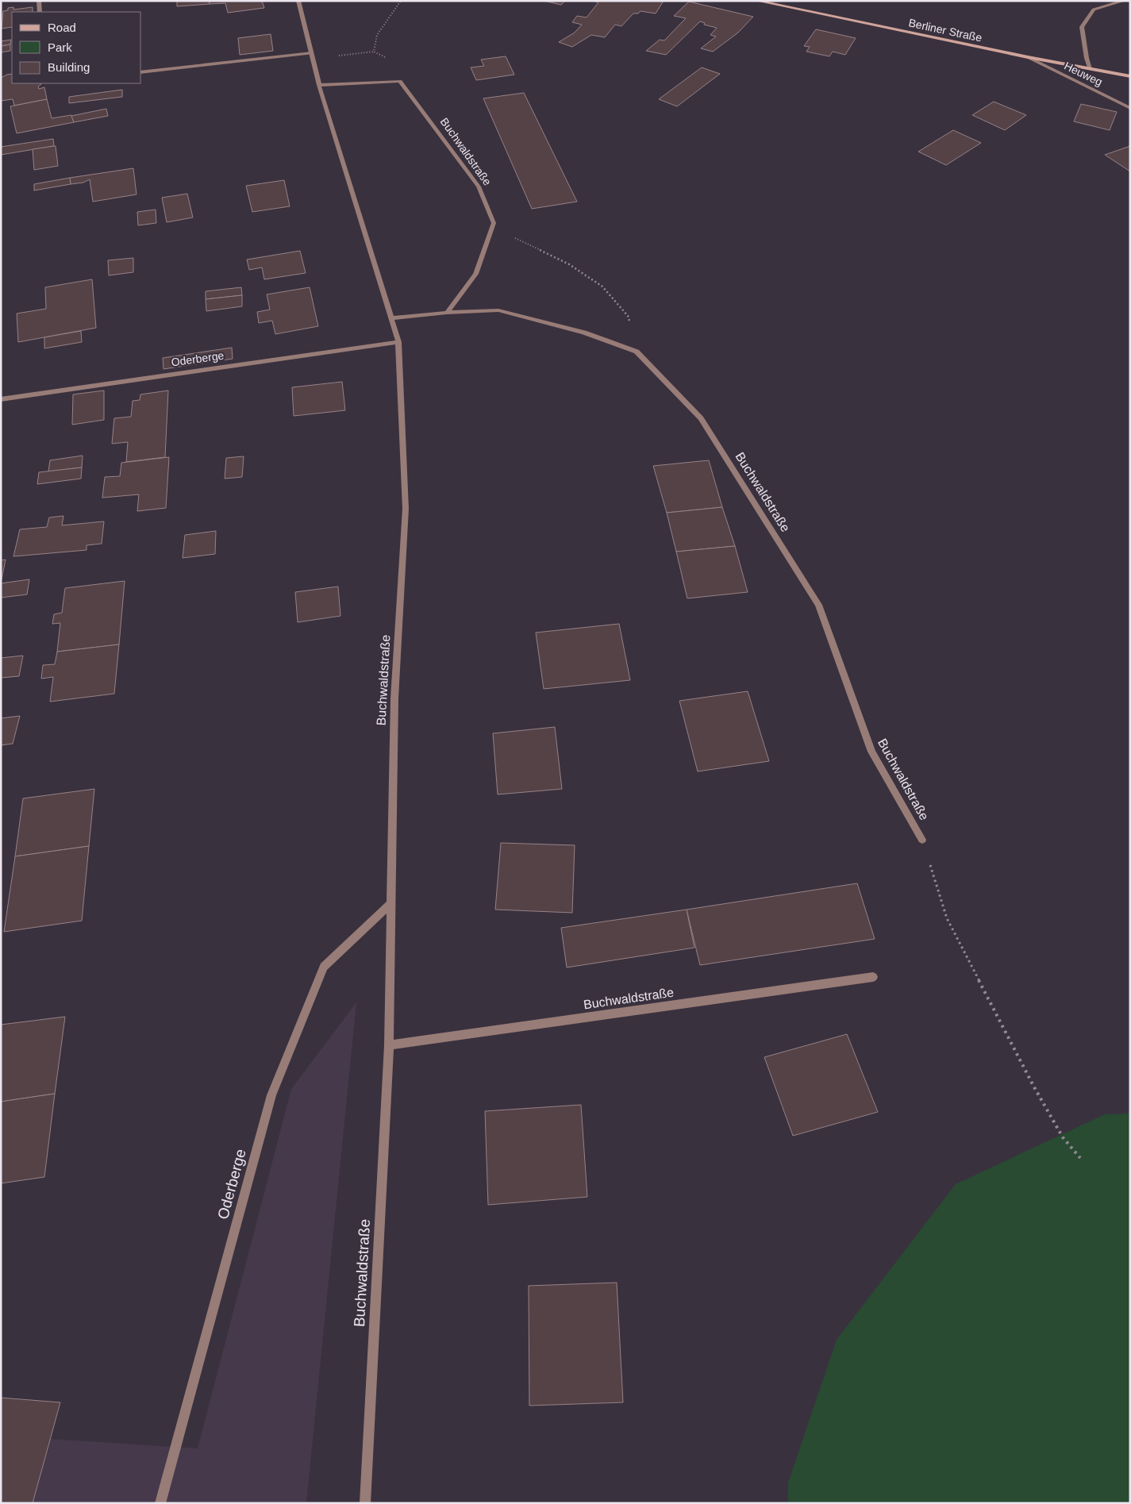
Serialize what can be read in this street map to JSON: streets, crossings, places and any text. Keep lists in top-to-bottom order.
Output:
{
  "streets": {
    "main road": ["Berliner Straße"],
    "street": ["Heuweg", "Buchwaldstraße", "Oderberge"]
  },
  "crossings": [
    ["Berliner Straße", "Heuweg"],
    ["Buchwaldstraße", "Oderberge"]
  ],
  "legend": ["Road", "Park", "Building"]
}
